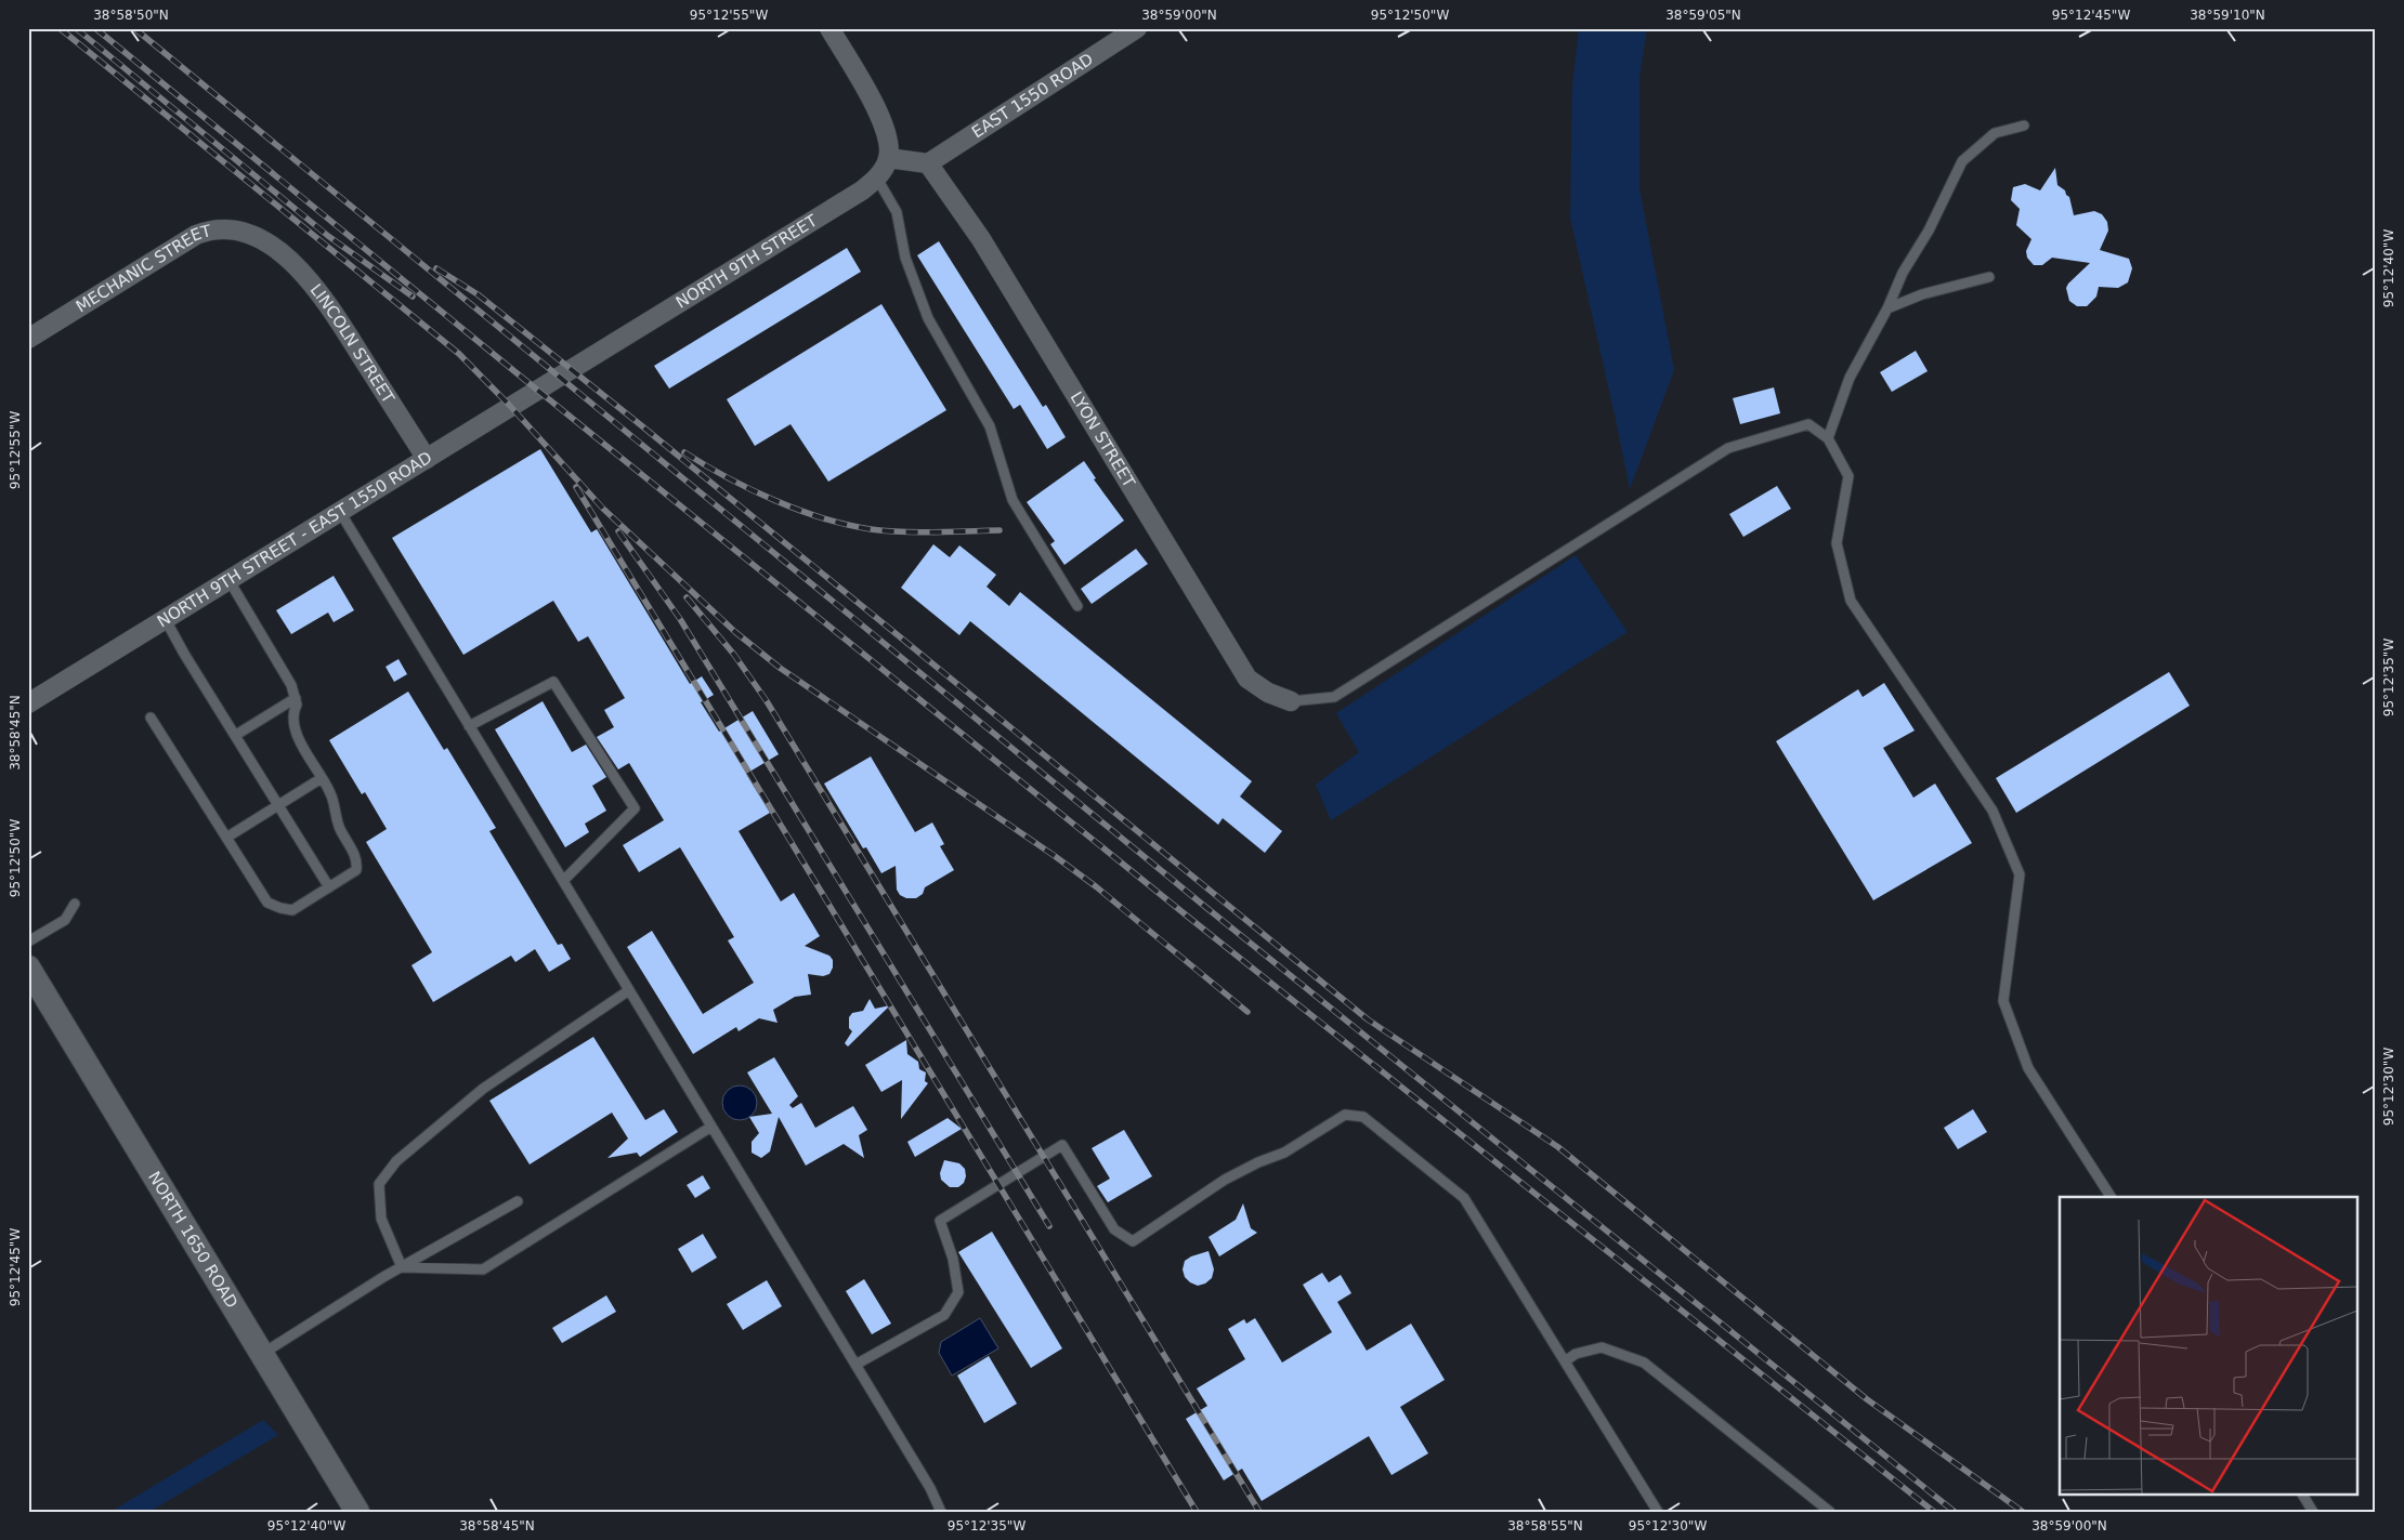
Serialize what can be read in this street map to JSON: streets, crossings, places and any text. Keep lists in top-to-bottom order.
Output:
{
  "streets": {
    "street": [
      "EAST 1550 ROAD",
      "NORTH 9TH STREET",
      "MECHANIC STREET",
      "LINCOLN STREET",
      "LYON STREET",
      "NORTH 9TH STREET - EAST 1550 ROAD",
      "NORTH 1650 ROAD"
    ]
  },
  "crossings": [
    ["EAST 1550 ROAD", "LYON STREET"],
    ["NORTH 9TH STREET", "NORTH 9TH STREET - EAST 1550 ROAD"],
    ["MECHANIC STREET", "LINCOLN STREET"],
    ["LINCOLN STREET", "NORTH 9TH STREET - EAST 1550 ROAD"]
  ],
  "coordinates": [
    "38°58'50\"N",
    "95°12'55\"W",
    "38°59'00\"N",
    "95°12'50\"W",
    "38°59'05\"N",
    "95°12'45\"W",
    "38°59'10\"N",
    "95°12'40\"W",
    "95°12'35\"W",
    "38°58'45\"N",
    "95°12'30\"W",
    "38°58'55\"N"
  ]
}
